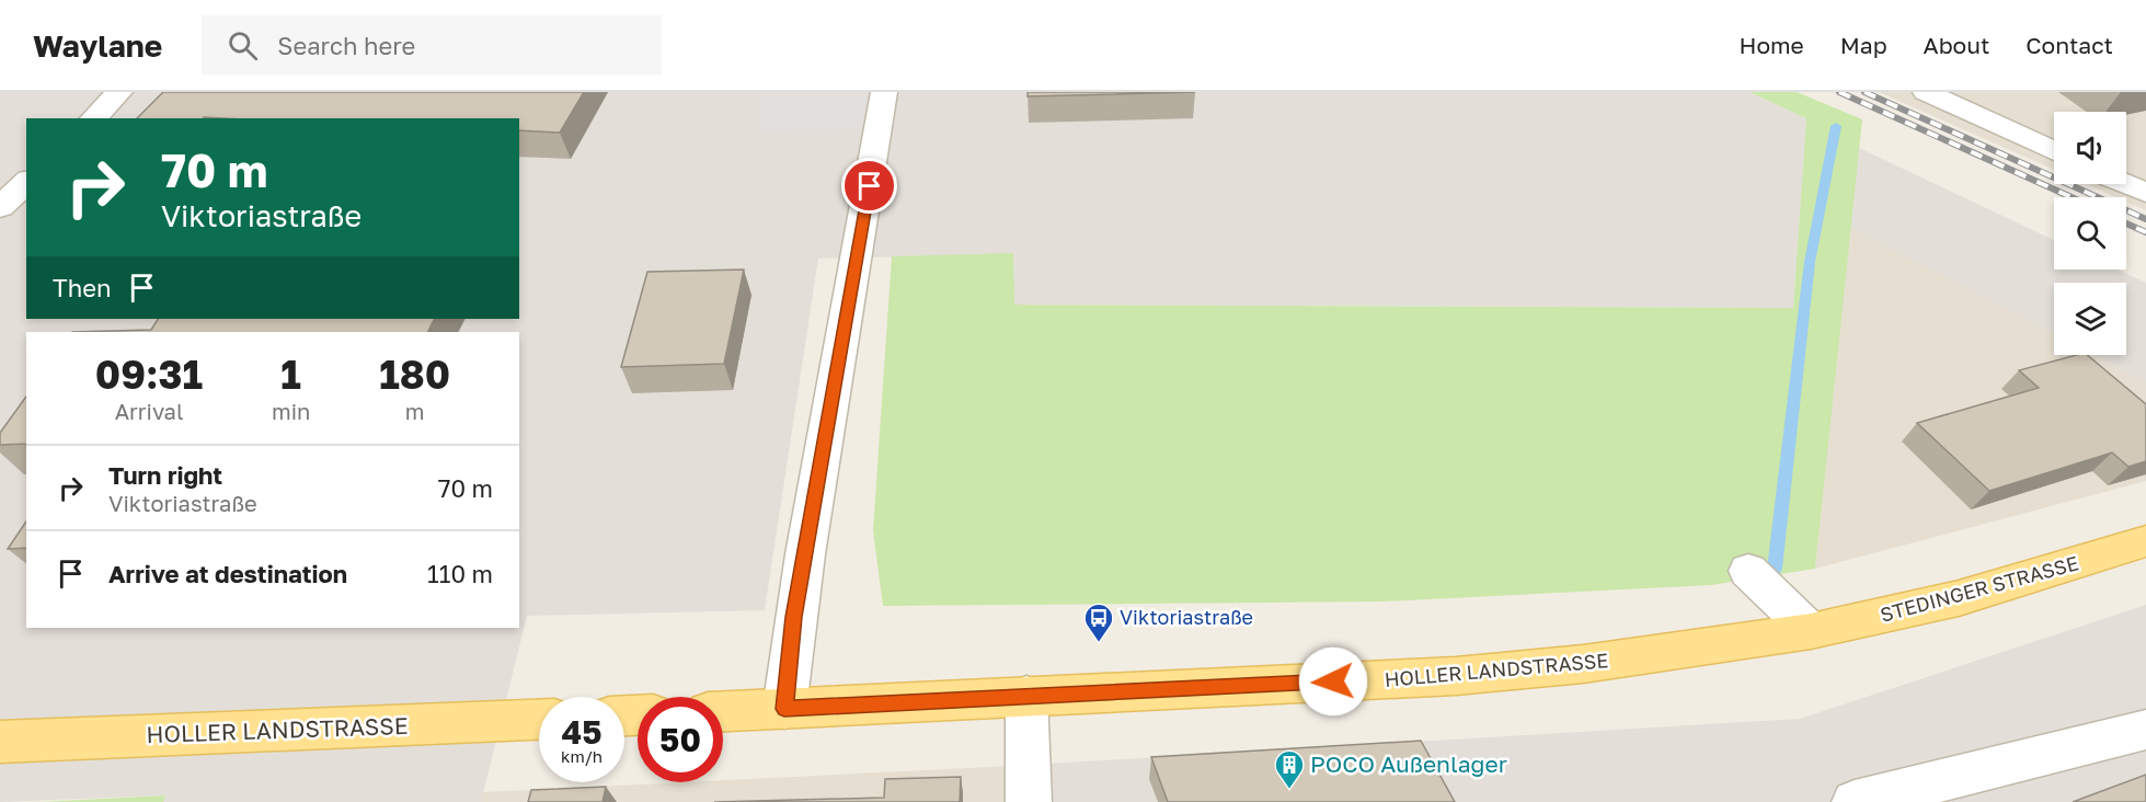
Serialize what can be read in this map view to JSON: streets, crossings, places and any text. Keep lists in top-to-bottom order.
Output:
{
  "streets": {
    "main road": ["STEDINGER STRASSE", "HOLLER LANDSTRASSE"]
  },
  "crossings": [
    ["STEDINGER STRASSE", "HOLLER LANDSTRASSE"]
  ],
  "places": {
    "bus stop": ["Viktoriastraße"],
    "building": ["POCO Außenlager"]
  },
  "page": {
    "header": "Waylane",
    "search": "Search here",
    "nav": [
      "Home",
      "Map",
      "About",
      "Contact"
    ],
    "turn": ["70 m", "Viktoriastraße"],
    "then": "Then",
    "eta": [
      "09:31",
      "Arrival",
      "1",
      "min",
      "180",
      "m"
    ],
    "list": [
      {
        "name": "Turn right",
        "note": "Viktoriastraße",
        "value": "70 m"
      },
      {
        "name": "Arrive at destination",
        "value": "110 m"
      }
    ],
    "speed": "45 km/h",
    "limit": "50"
  }
}
